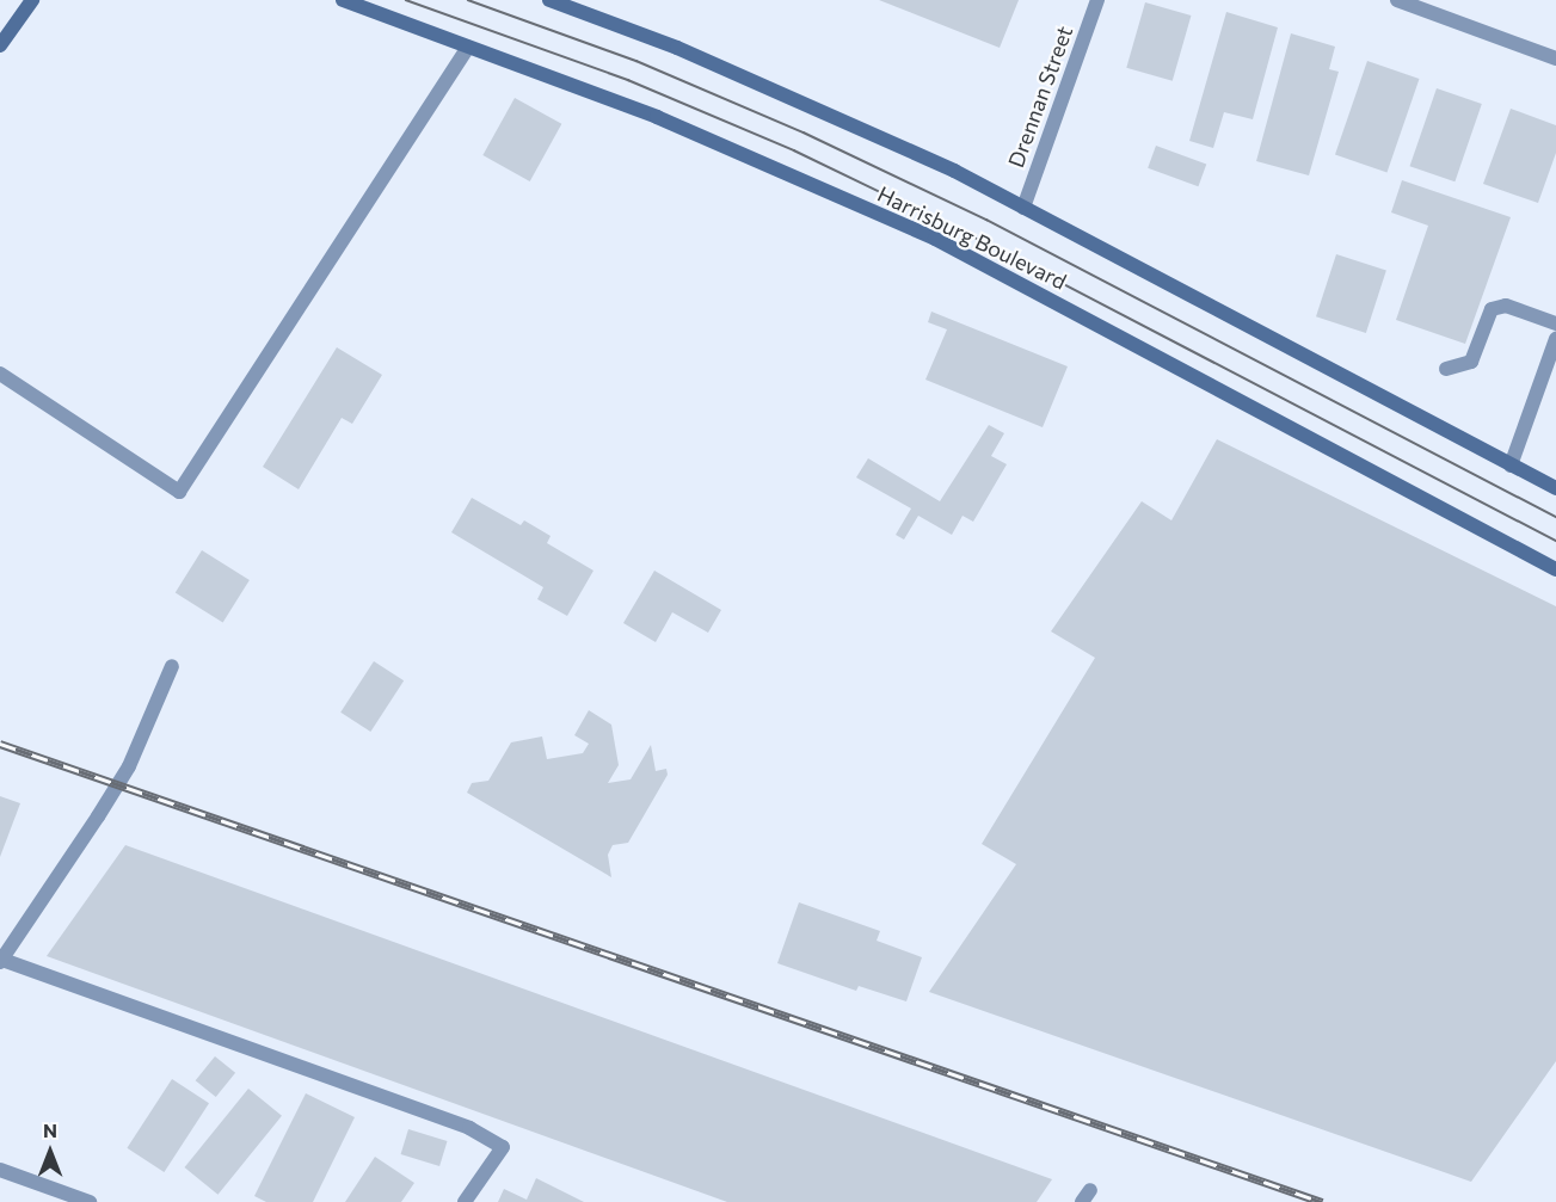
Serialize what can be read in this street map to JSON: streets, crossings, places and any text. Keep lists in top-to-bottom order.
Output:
{
  "streets": {
    "main road": ["Harrisburg Boulevard"],
    "street": ["Drennan Street"]
  },
  "north": "top"
}
